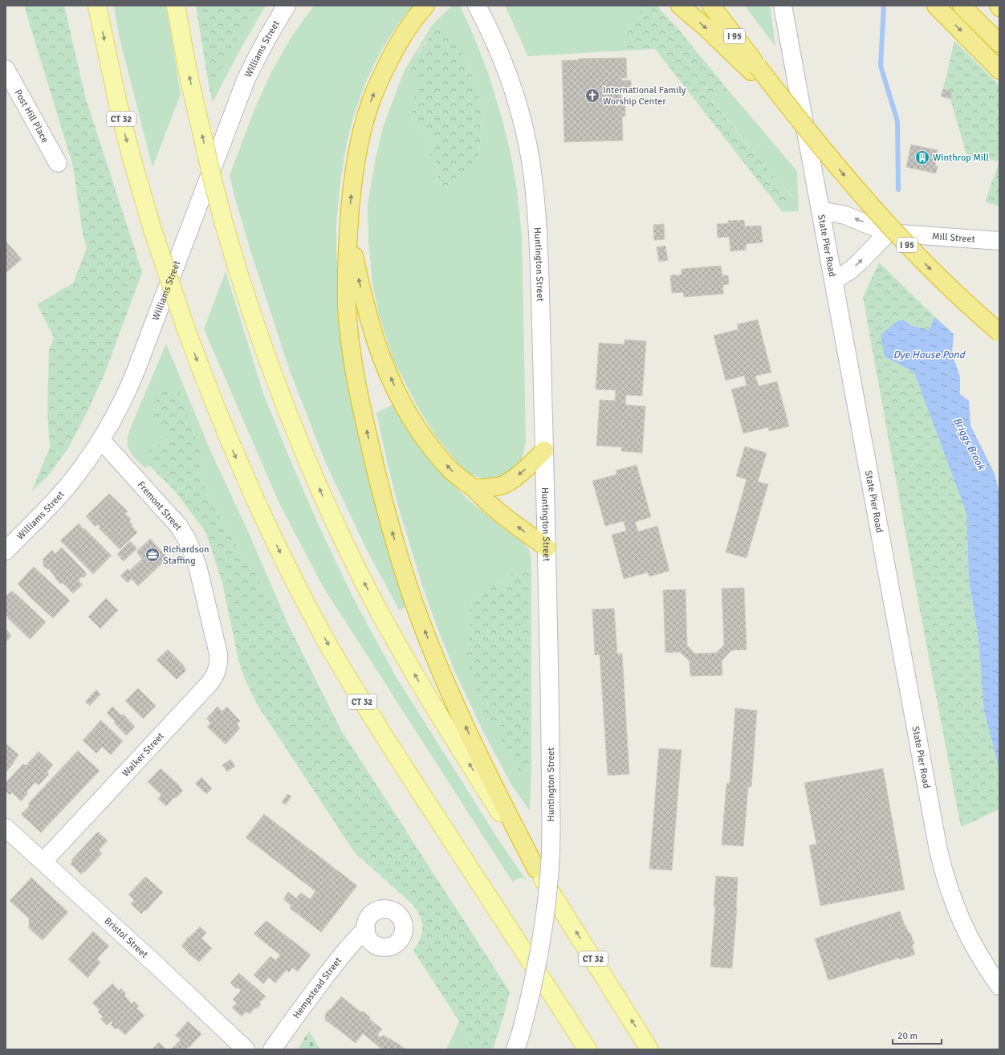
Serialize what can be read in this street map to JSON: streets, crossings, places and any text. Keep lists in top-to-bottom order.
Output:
{
  "streets": {
    "highway": ["I 95"],
    "main road": ["CT 32"],
    "street": [
      "Williams Street",
      "Post Hill Place",
      "Mill Street",
      "State Pier Road",
      "Huntington Street",
      "Fremont Street",
      "Walker Street",
      "Bristol Street",
      "Hempstead Street"
    ]
  },
  "crossings": [
    ["Williams Street", "Fremont Street"],
    ["Mill Street", "State Pier Road"],
    ["Fremont Street", "Walker Street"],
    ["Walker Street", "Bristol Street"]
  ],
  "one_way": ["Mill Street"],
  "water": ["Dye House Pond", "Briggs Brook"],
  "places": {
    "church": ["International Family Worship Center"],
    "building": ["Winthrop Mill"],
    "office": ["Richardson Staffing"]
  },
  "scale_bar": "20 m"
}
